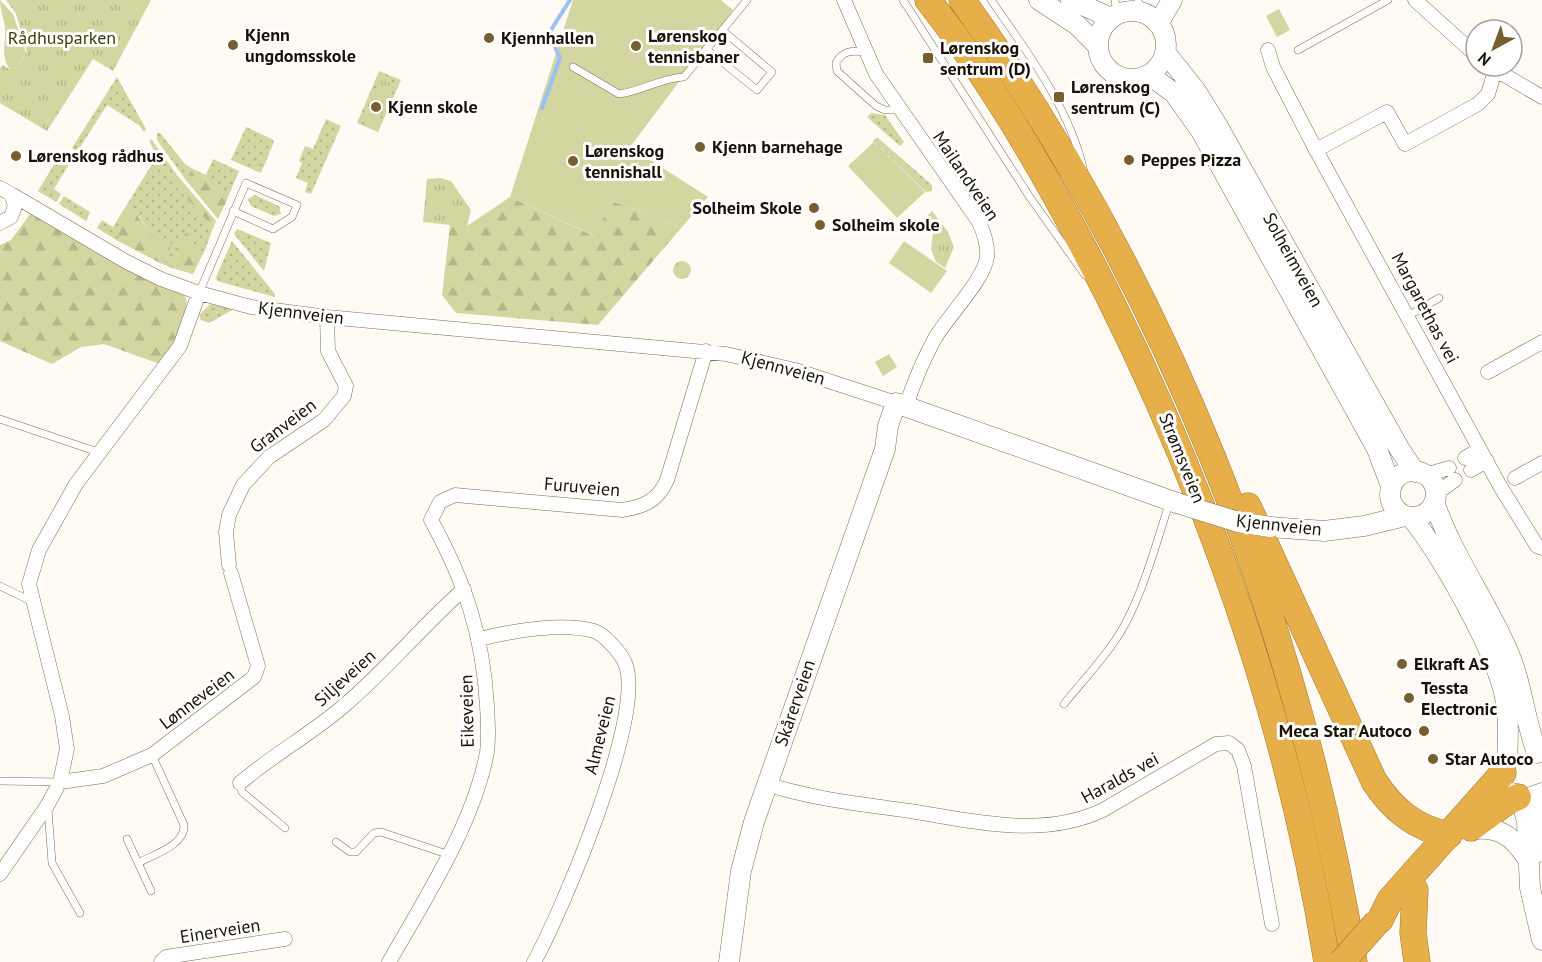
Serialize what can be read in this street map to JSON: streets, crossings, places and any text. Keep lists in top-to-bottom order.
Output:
{
  "streets": {
    "highway": ["Strømsveien"],
    "main road": ["Solheimveien", "Kjennveien", "Skårerveien"],
    "street": [
      "Mailandveien",
      "Margarethas vei",
      "Granveien",
      "Furuveien",
      "Siljeveien",
      "Lønneveien",
      "Eikeveien",
      "Almeveien",
      "Haralds vei",
      "Einerveien"
    ]
  },
  "crossings": [
    ["Mailandveien", "Kjennveien"],
    ["Mailandveien", "Skårerveien"],
    ["Solheimveien", "Kjennveien"],
    ["Kjennveien", "Granveien"],
    ["Kjennveien", "Furuveien"],
    ["Kjennveien", "Skårerveien"],
    ["Granveien", "Lønneveien"],
    ["Furuveien", "Eikeveien"],
    ["Siljeveien", "Eikeveien"],
    ["Skårerveien", "Haralds vei"],
    ["Eikeveien", "Almeveien"]
  ],
  "parks": ["Rådhusparken"],
  "places": {
    "other": [
      "Kjennhallen",
      "Kjenn ungdomsskole",
      "Lørenskog tennisbaner",
      "Kjenn skole",
      "Kjenn barnehage",
      "Lørenskog rådhus",
      "Peppes Pizza",
      "Lørenskog tennishall",
      "Solheim Skole",
      "Solheim skole",
      "Elkraft AS",
      "Tessta Electronic",
      "Meca Star Autoco",
      "Star Autoco"
    ],
    "transit": ["Lørenskog sentrum (D)", "Lørenskog sentrum (C)"]
  },
  "north": "bottom left"
}
